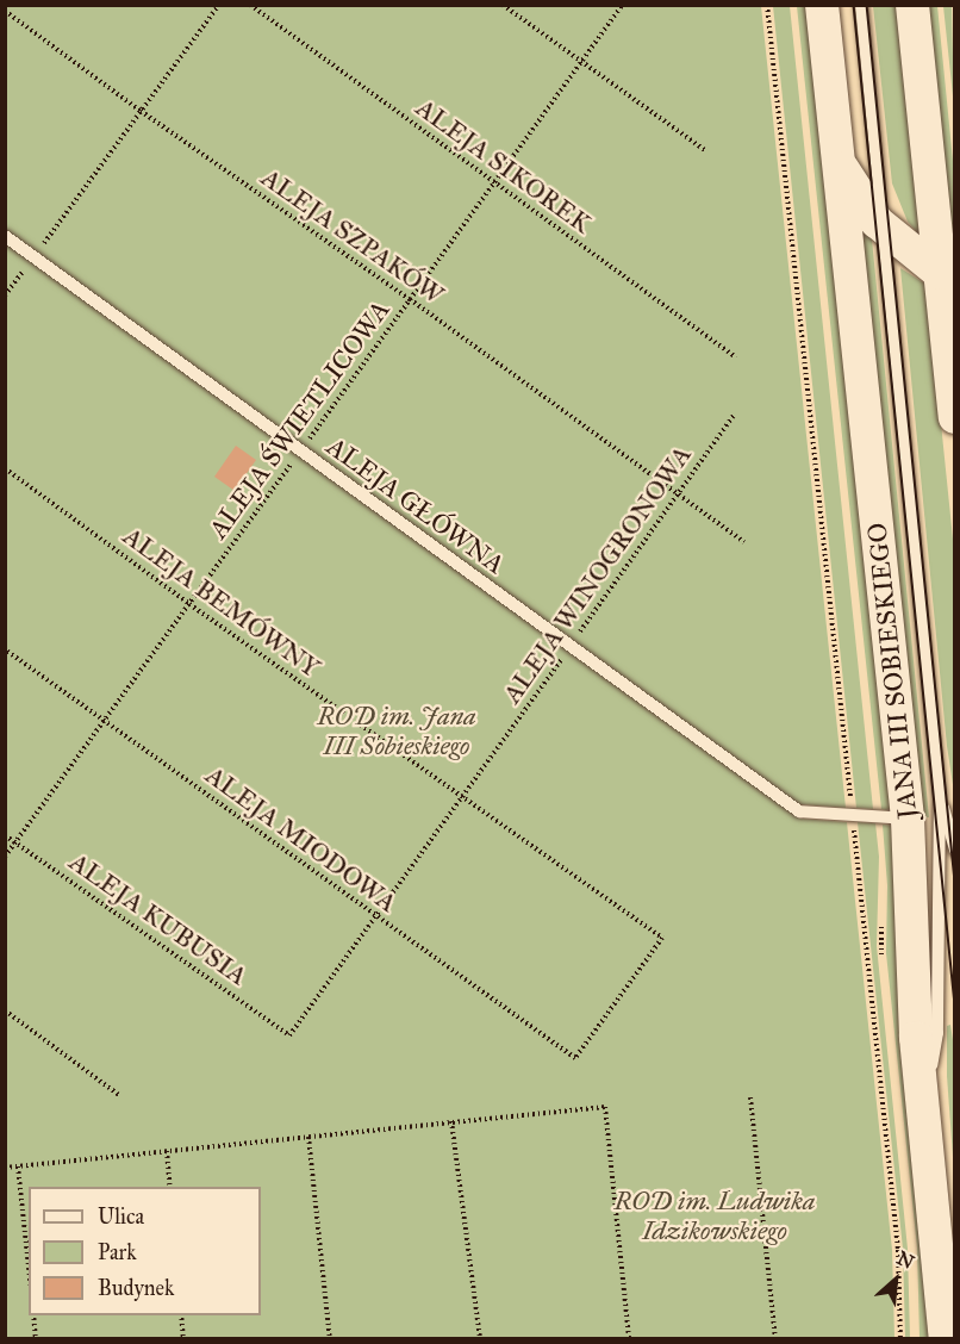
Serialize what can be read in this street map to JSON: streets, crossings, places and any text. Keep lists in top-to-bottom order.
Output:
{
  "streets": {
    "main road": ["JANA III SOBIESKIEGO"],
    "lane": ["ALEJA GŁÓWNA"],
    "path": [
      "ALEJA SIKOREK",
      "ALEJA SZPAKÓW",
      "ALEJA ŚWIETLICOWA",
      "ALEJA WINOGRONOWA",
      "ALEJA BEMÓWNY",
      "ALEJA MIODOWA",
      "ALEJA KUBUSIA"
    ]
  },
  "crossings": [
    ["ALEJA SIKOREK", "ALEJA ŚWIETLICOWA"],
    ["ALEJA SZPAKÓW", "ALEJA ŚWIETLICOWA"],
    ["ALEJA SZPAKÓW", "ALEJA WINOGRONOWA"],
    ["ALEJA ŚWIETLICOWA", "ALEJA GŁÓWNA"],
    ["ALEJA ŚWIETLICOWA", "ALEJA BEMÓWNY"],
    ["ALEJA ŚWIETLICOWA", "ALEJA MIODOWA"],
    ["ALEJA ŚWIETLICOWA", "ALEJA KUBUSIA"],
    ["ALEJA GŁÓWNA", "ALEJA WINOGRONOWA"],
    ["ALEJA WINOGRONOWA", "ALEJA BEMÓWNY"],
    ["ALEJA WINOGRONOWA", "ALEJA MIODOWA"],
    ["ALEJA WINOGRONOWA", "ALEJA KUBUSIA"],
    ["ALEJA BEMÓWNY", "ALEJA MIODOWA"]
  ],
  "parks": ["ROD im. Jana III Sobieskiego", "ROD im. Ludwika Idzikowskiego"],
  "legend": ["Ulica", "Park", "Budynek"],
  "north": "top right"
}
